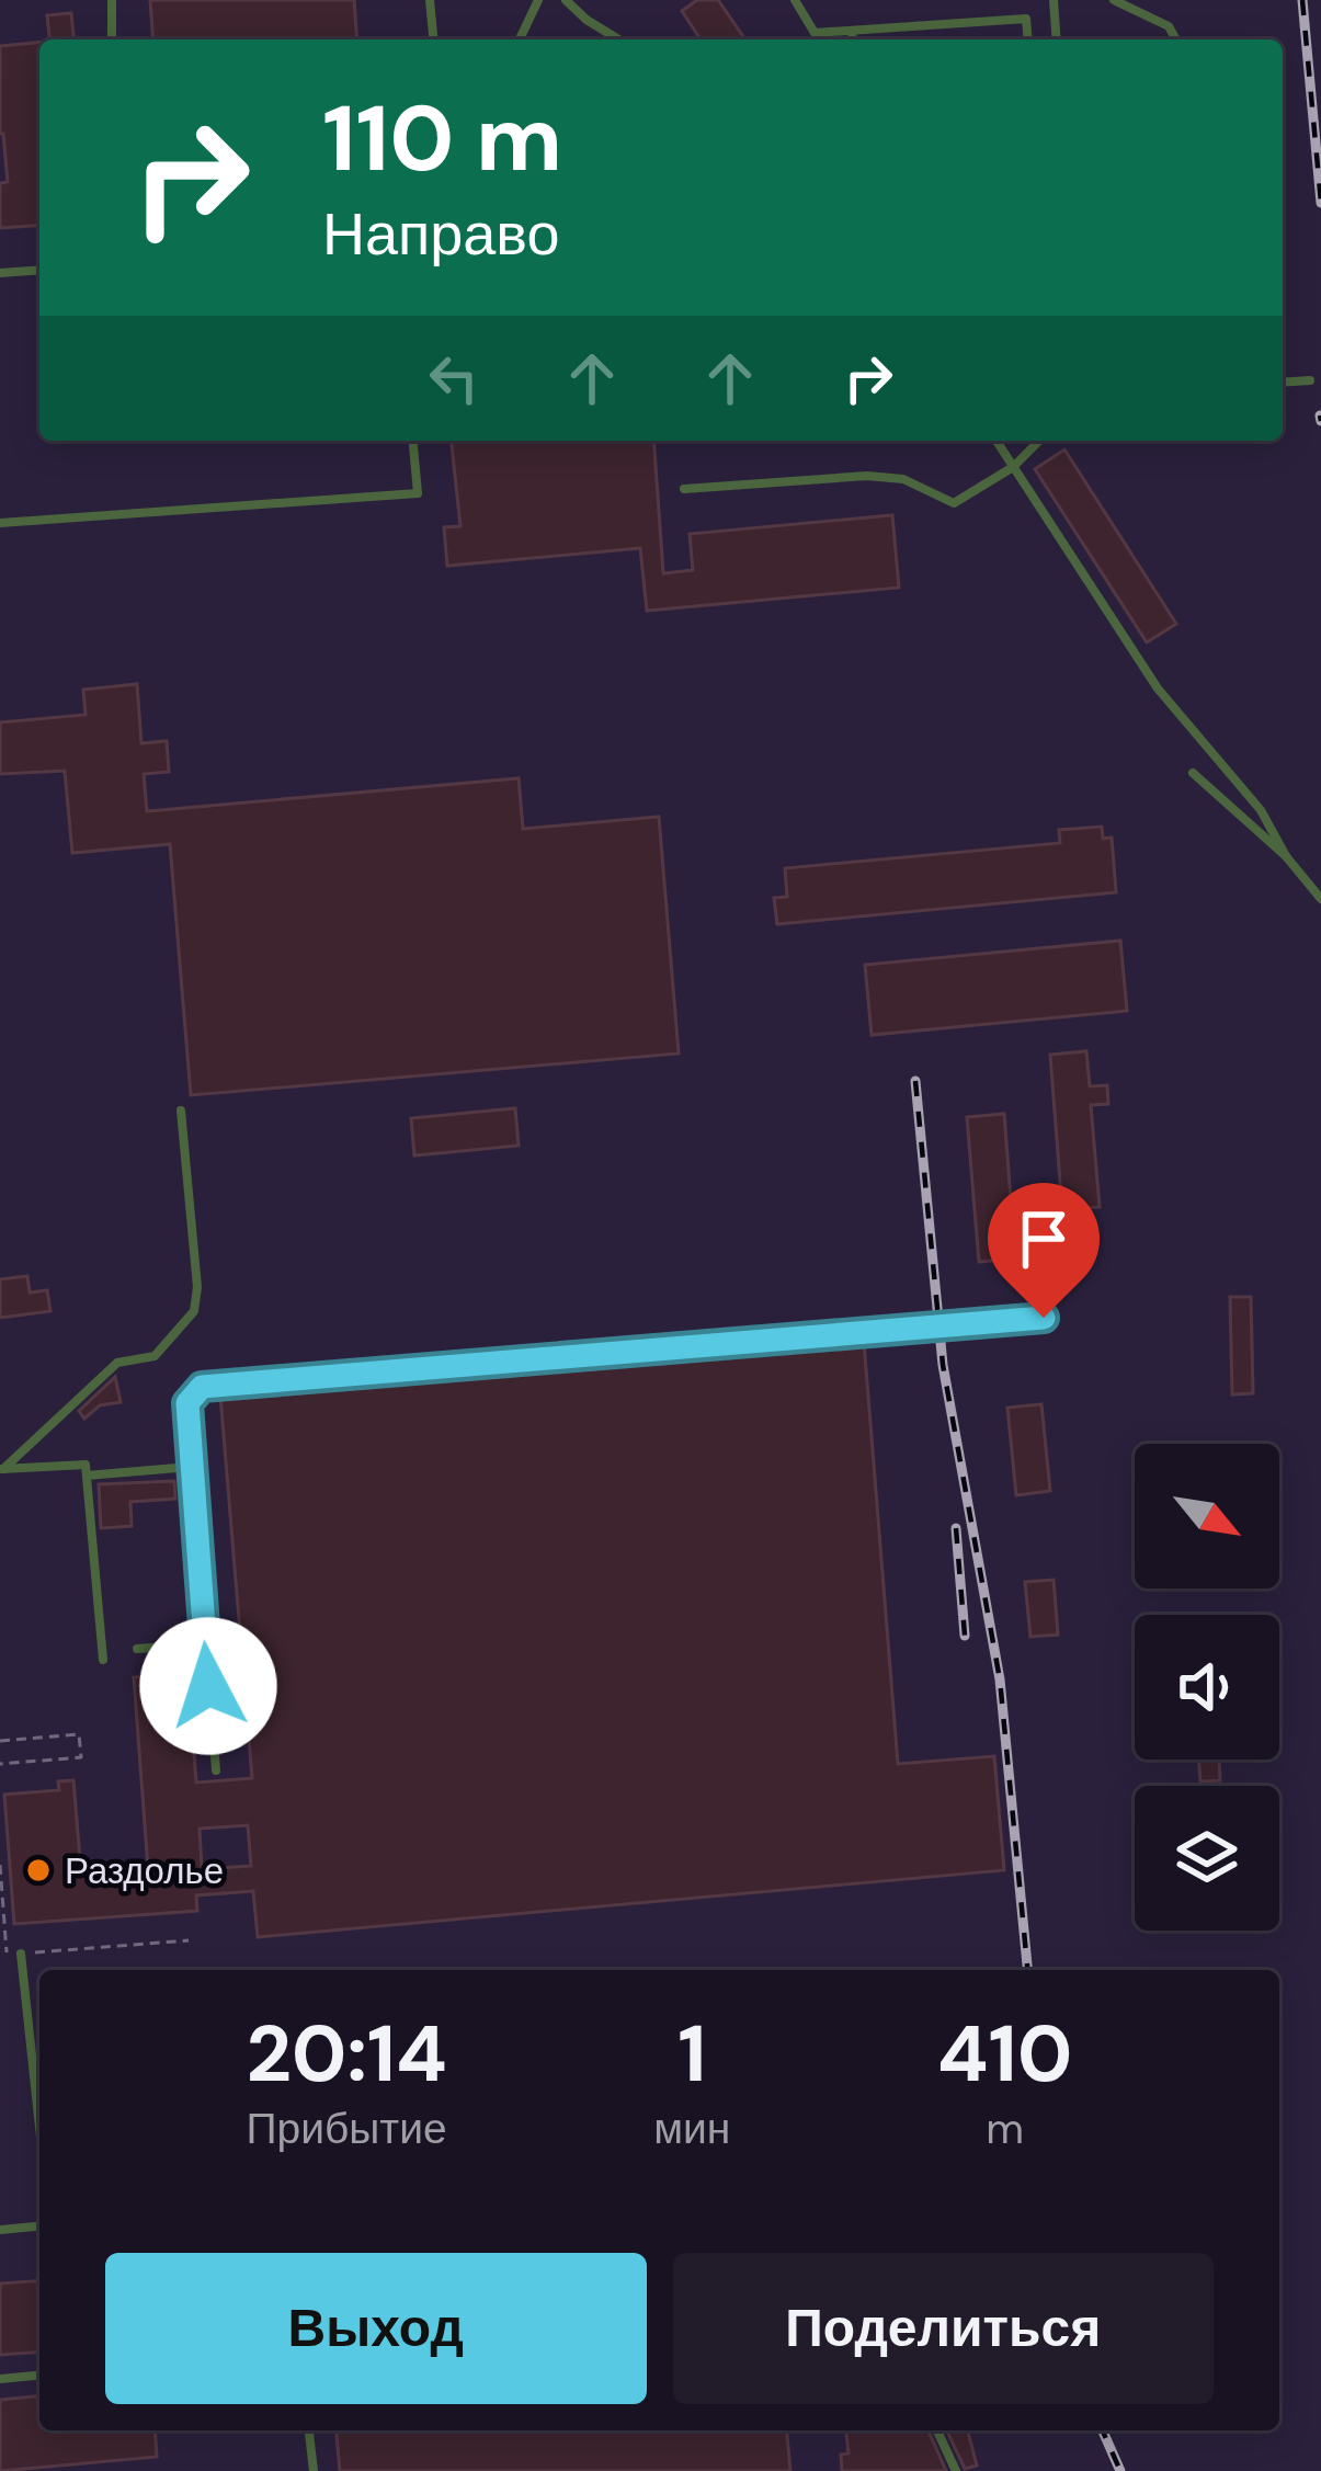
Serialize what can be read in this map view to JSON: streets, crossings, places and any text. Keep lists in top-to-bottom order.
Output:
{
  "places": ["Раздолье"],
  "north": "bottom right",
  "page": {
    "turn": ["110 m", "Направо"],
    "eta": [
      "20:14",
      "Прибытие",
      "1",
      "мин",
      "410",
      "m"
    ],
    "buttons": ["Выход", "Поделиться"]
  }
}
